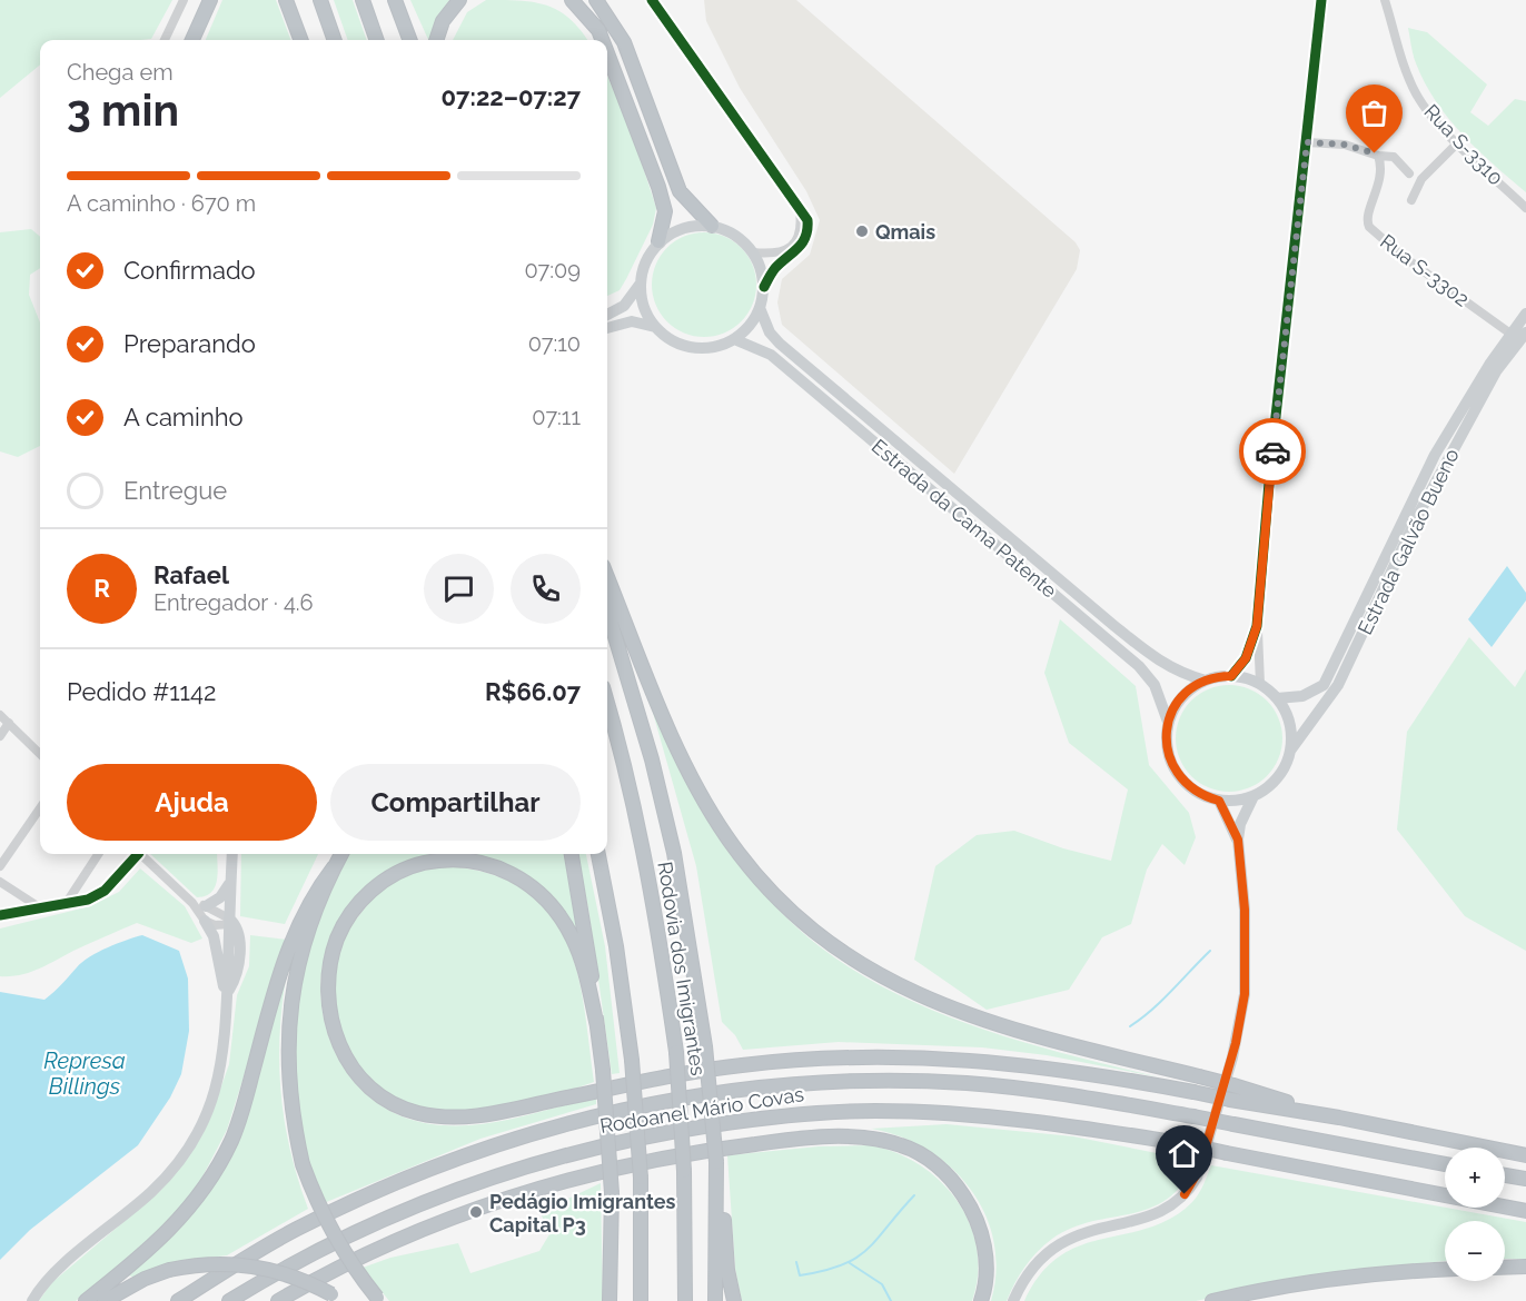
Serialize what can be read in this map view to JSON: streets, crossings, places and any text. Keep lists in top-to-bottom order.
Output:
{
  "streets": {
    "highway": ["Rodovia dos Imigrantes", "Rodoanel Mário Covas"],
    "main road": ["Estrada da Cama Patente", "Estrada Galvão Bueno"],
    "street": ["Rua S-3310", "Rua S-3302"]
  },
  "crossings": [
    ["Rua S-3302", "Estrada Galvão Bueno"],
    ["Estrada da Cama Patente", "Estrada Galvão Bueno"]
  ],
  "water": ["Represa Billings"],
  "places": ["Qmais", "Pedágio Imigrantes Capital P3"],
  "page": {
    "heading": ["3 min", "Chega em", "07:22–07:27"],
    "panel": [
      "Rafael",
      "Entregador · 4.6",
      "Pedido #1142",
      "R$66.07"
    ],
    "bar": "A caminho · 670 m",
    "list": [
      ["Confirmado", "07:09"],
      ["Preparando", "07:10"],
      ["A caminho", "07:11"],
      "Entregue"
    ],
    "round": "R",
    "buttons": ["Ajuda", "Compartilhar"],
    "map_buttons": ["+", "−"]
  }
}
